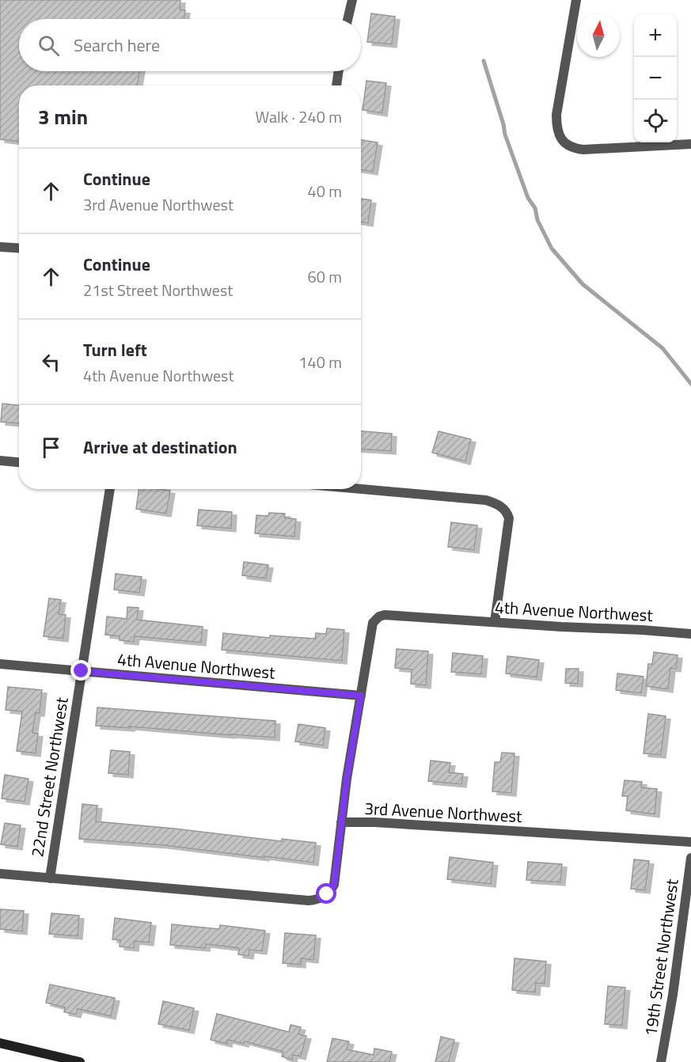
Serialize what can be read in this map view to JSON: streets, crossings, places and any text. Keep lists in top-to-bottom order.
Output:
{
  "streets": {
    "street": [
      "4th Avenue Northwest",
      "22nd Street Northwest",
      "3rd Avenue Northwest",
      "19th Street Northwest"
    ]
  },
  "crossings": [
    ["4th Avenue Northwest", "22nd Street Northwest"],
    ["22nd Street Northwest", "3rd Avenue Northwest"]
  ],
  "north": "top",
  "page": {
    "map_buttons": ["+", "−"],
    "search": "Search here",
    "heading": ["3 min", "Walk · 240 m"],
    "list": [
      ["Continue", "3rd Avenue Northwest", "40 m"],
      ["Continue", "21st Street Northwest", "60 m"],
      ["Turn left", "4th Avenue Northwest", "140 m"],
      "Arrive at destination"
    ]
  }
}
